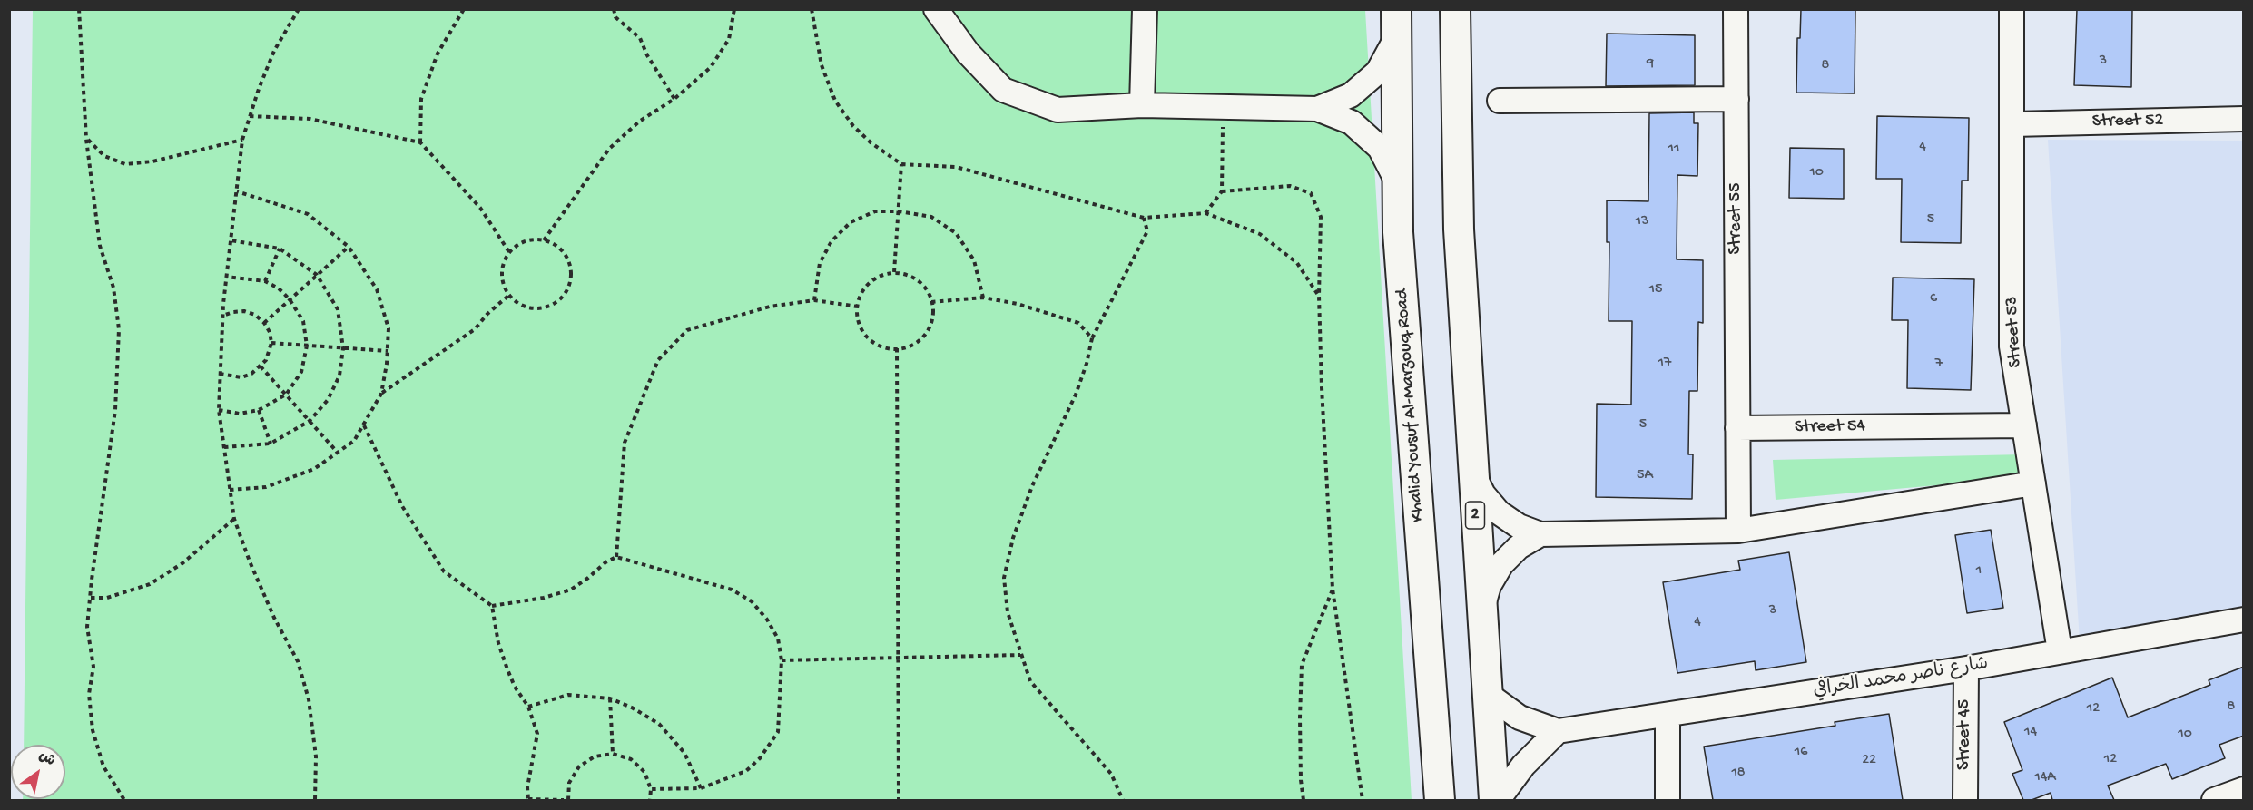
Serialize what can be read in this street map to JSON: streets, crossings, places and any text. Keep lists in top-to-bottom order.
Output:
{
  "streets": {
    "main road": ["Khalid Yousuf Al-Marzouq Road", "2"],
    "street": [
      "Street 52",
      "Street 55",
      "Street 53",
      "Street 54",
      "شارع ناصر محمد الخرافي",
      "Street 45"
    ]
  },
  "crossings": [
    ["Street 52", "Street 53"],
    ["Street 55", "Street 54"],
    ["Street 53", "Street 54"],
    ["Street 53", "شارع ناصر محمد الخرافي"],
    ["2", "شارع ناصر محمد الخرافي"],
    ["شارع ناصر محمد الخرافي", "Street 45"]
  ],
  "house_numbers": [
    "3",
    "9",
    "8",
    "4",
    "11",
    "10",
    "5",
    "13",
    "15",
    "6",
    "17",
    "7",
    "5",
    "5A",
    "1",
    "3",
    "4",
    "8",
    "12",
    "14",
    "10",
    "16",
    "12",
    "22",
    "18",
    "14A"
  ],
  "north": "top right"
}
